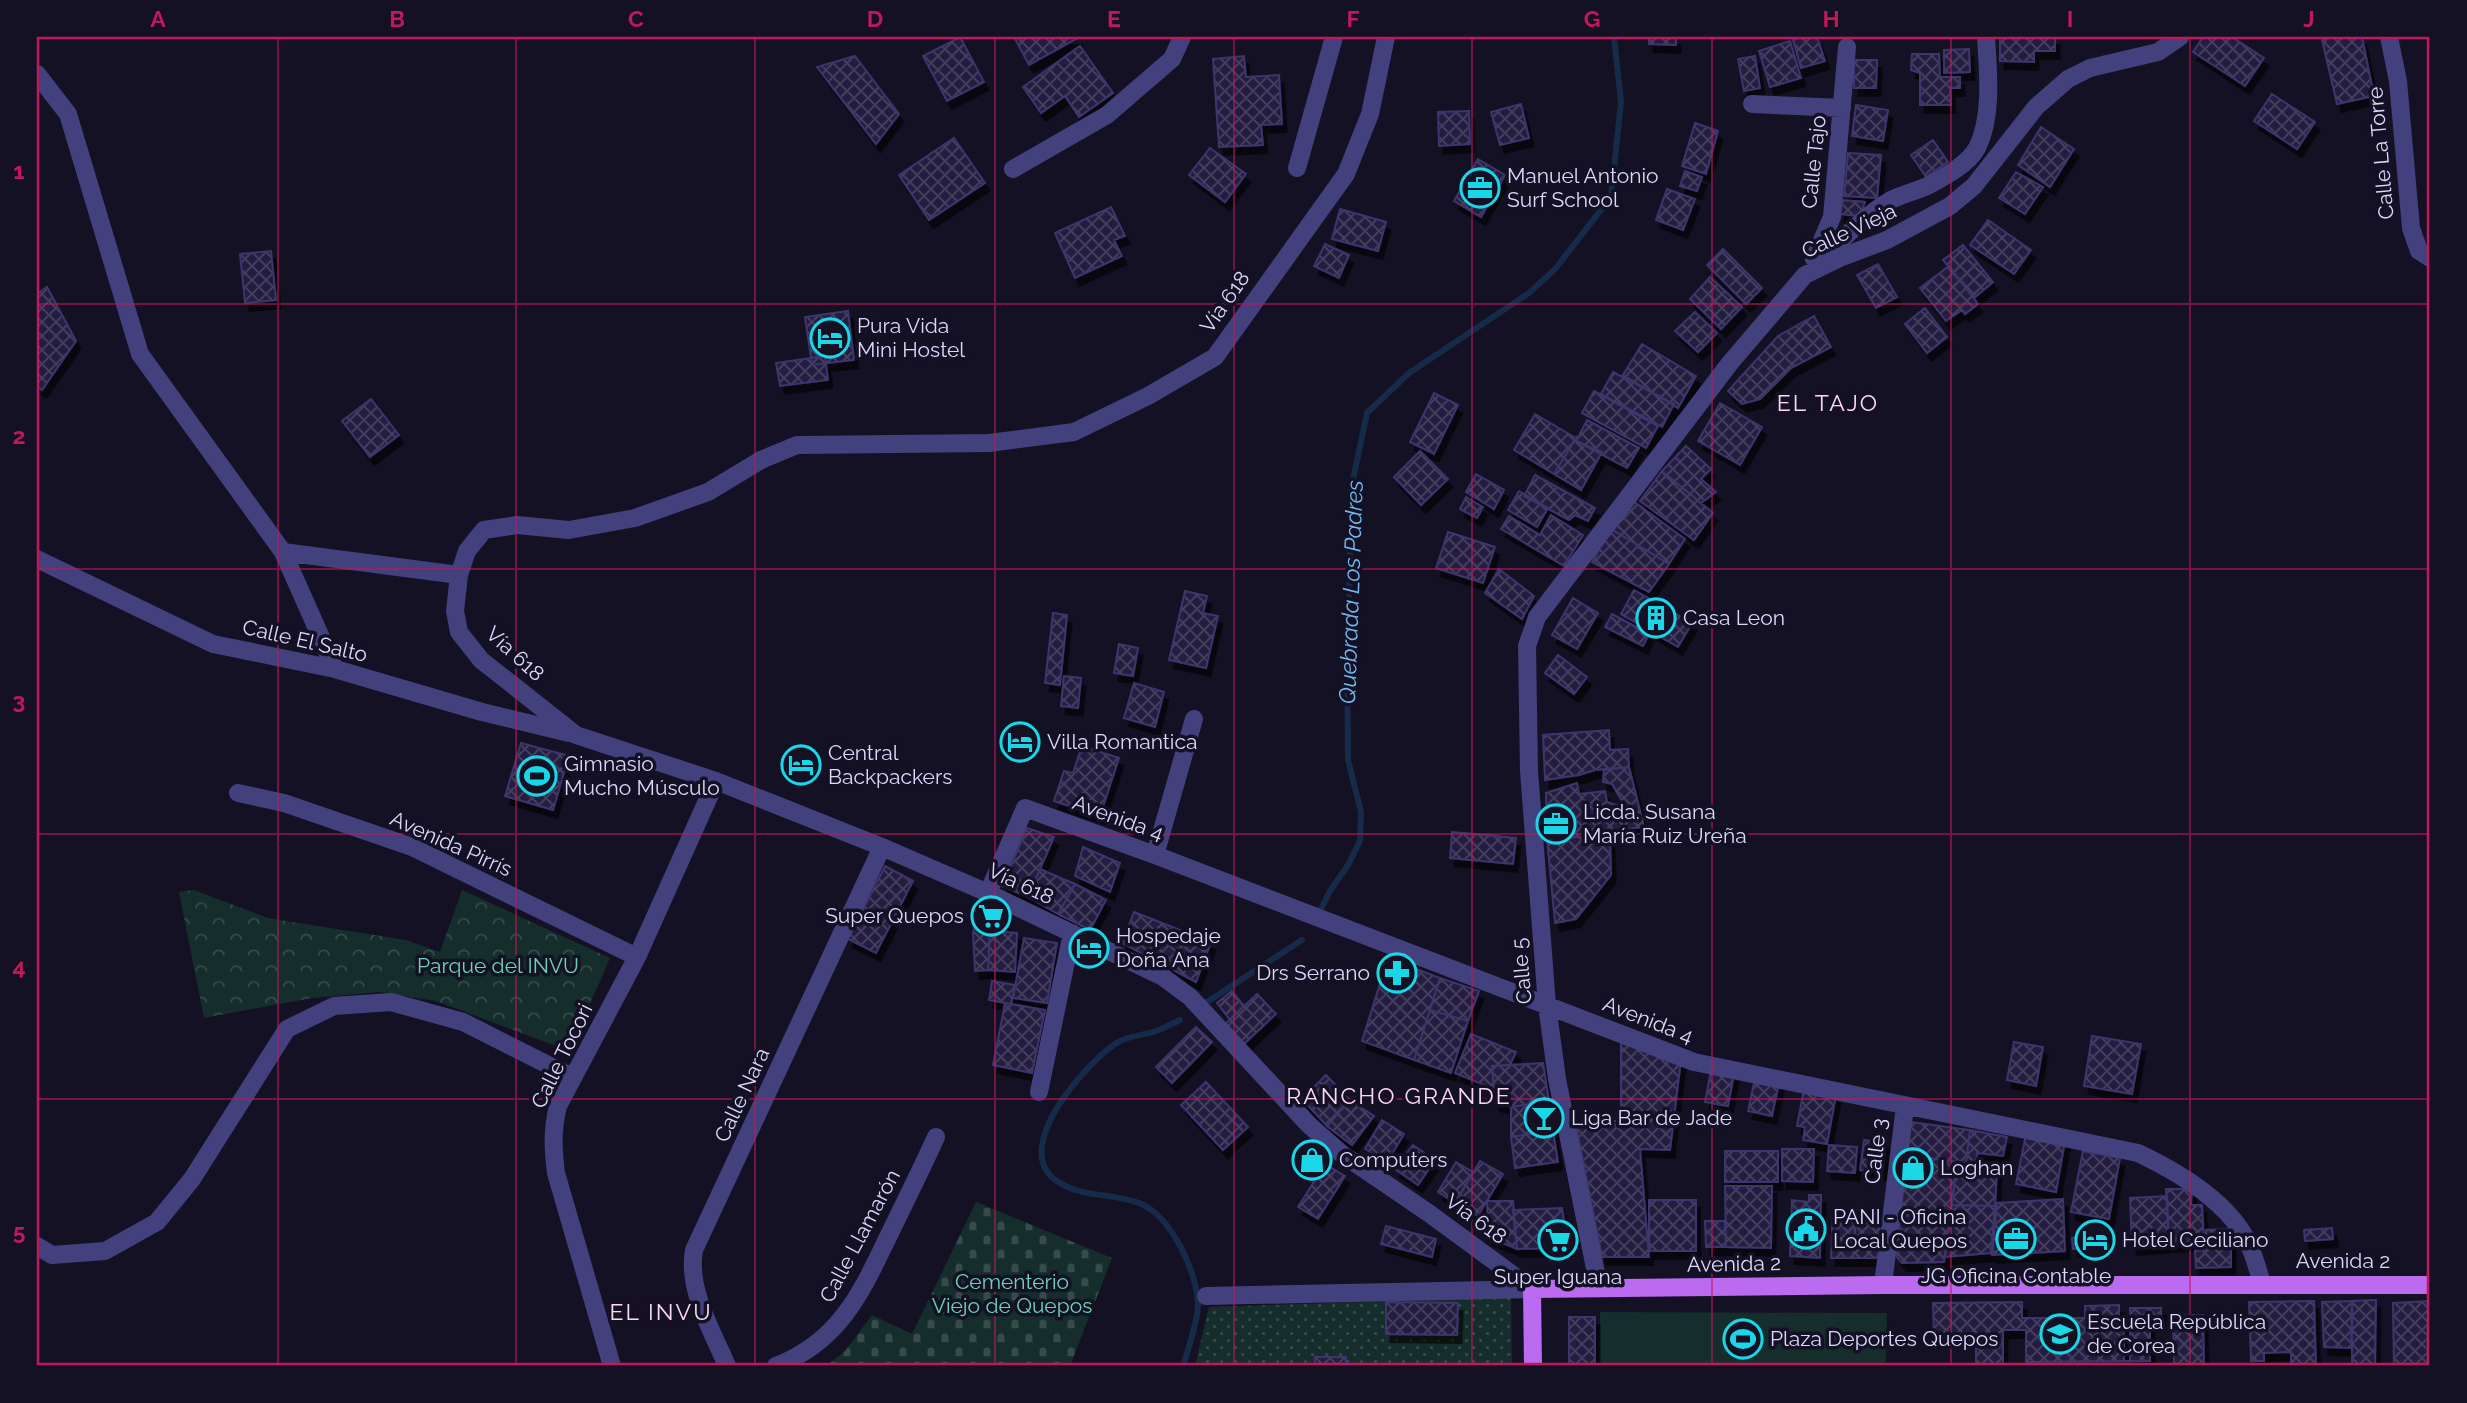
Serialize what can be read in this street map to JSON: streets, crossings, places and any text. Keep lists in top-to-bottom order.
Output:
{
  "streets": {
    "main road": ["Avenida 2"],
    "street": [
      "Calle La Torre",
      "Calle Tajo",
      "Calle Vieja",
      "Vía 618",
      "Calle El Salto",
      "Avenida 4",
      "Avenida Pirrís",
      "Calle 5",
      "Calle Tocori",
      "Calle Nara",
      "Calle 3",
      "Calle Llamarón"
    ]
  },
  "crossings": [
    ["Calle Tajo", "Calle Vieja"],
    ["Calle Vieja", "Calle 5"],
    ["Vía 618", "Calle El Salto"],
    ["Vía 618", "Avenida 4"],
    ["Vía 618", "Calle Tocori"],
    ["Vía 618", "Calle Nara"],
    ["Vía 618", "Avenida 2"],
    ["Avenida 4", "Calle 5"],
    ["Avenida 4", "Calle 3"],
    ["Avenida 4", "Avenida 2"],
    ["Avenida Pirrís", "Calle Tocori"],
    ["Calle 5", "Avenida 2"],
    ["Calle 3", "Avenida 2"]
  ],
  "districts": ["EL TAJO", "RANCHO GRANDE", "EL INVU"],
  "water": ["Quebrada Los Padres"],
  "parks": ["Parque del INVU", "Cementerio Viejo de Quepos"],
  "places": {
    "office": ["Manuel Antonio Surf School", "Licda. Susana María Ruiz Ureña", "JG Oficina Contable"],
    "hotel": [
      "Pura Vida Mini Hostel",
      "Villa Romantica",
      "Central Backpackers",
      "Hospedaje Doña Ana",
      "Hotel Ceciliano"
    ],
    "building": ["Casa Leon"],
    "sports": ["Gimnasio Mucho Músculo", "Plaza Deportes Quepos"],
    "supermarket": ["Super Quepos", "Super Iguana"],
    "pharmacy": ["Drs Serrano"],
    "bar": ["Liga Bar de Jade"],
    "shop": ["Computers", "Loghan"],
    "public building": ["PANI - Oficina Local Quepos"],
    "school or university": ["Escuela República de Corea"]
  },
  "grid": {
    "columns": [
      "A",
      "B",
      "C",
      "D",
      "E",
      "F",
      "G",
      "H",
      "I",
      "J"
    ],
    "rows": [
      "1",
      "2",
      "3",
      "4",
      "5"
    ]
  }
}
